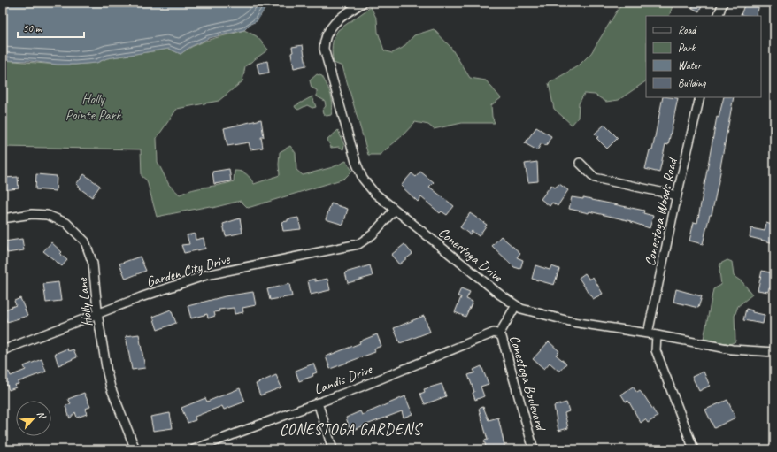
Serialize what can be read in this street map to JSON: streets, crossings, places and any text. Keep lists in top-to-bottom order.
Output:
{
  "streets": {
    "street": [
      "Conestoga Woods Road",
      "Conestoga Drive",
      "Garden City Drive",
      "Holly Lane",
      "Landis Drive",
      "Conestoga Boulevard"
    ]
  },
  "crossings": [
    ["Conestoga Woods Road", "Conestoga Drive"],
    ["Conestoga Drive", "Garden City Drive"],
    ["Conestoga Drive", "Conestoga Boulevard"],
    ["Garden City Drive", "Holly Lane"],
    ["Landis Drive", "Conestoga Boulevard"]
  ],
  "districts": ["CONESTOGA GARDENS"],
  "parks": ["Holly Pointe Park"],
  "legend": [
    "Road",
    "Park",
    "Water",
    "Building"
  ],
  "scale_bar": "50 m",
  "north": "top right"
}
